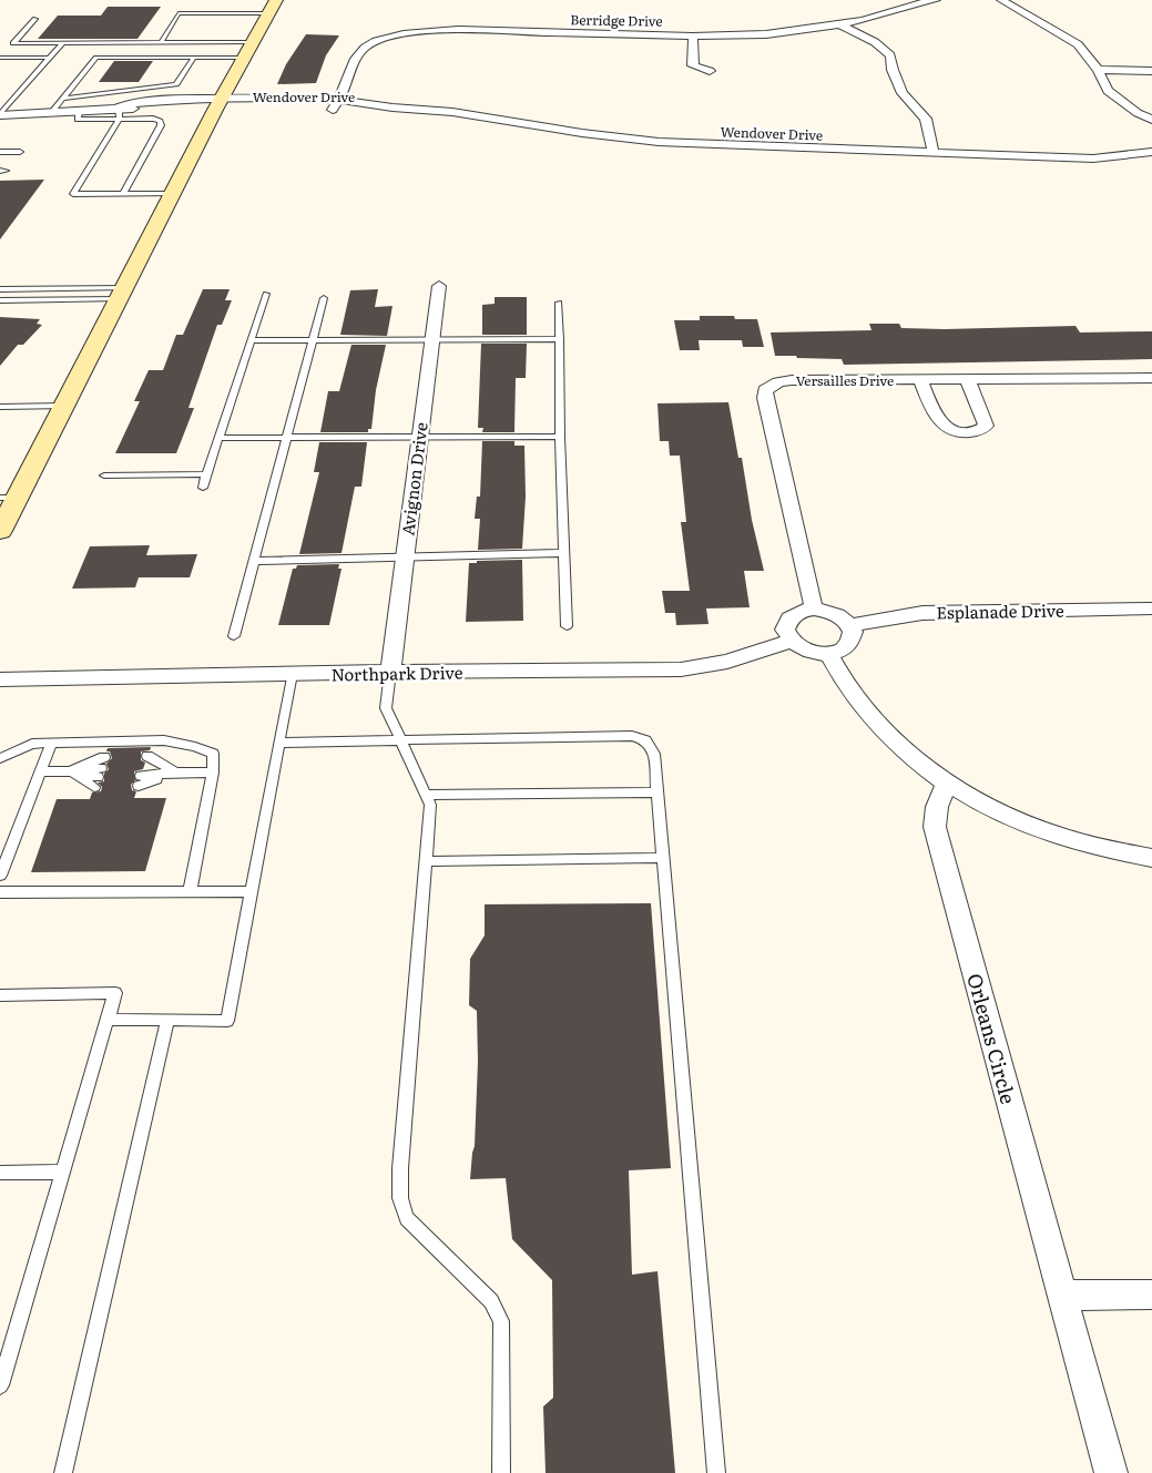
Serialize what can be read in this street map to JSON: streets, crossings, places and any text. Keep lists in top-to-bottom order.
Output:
{
  "streets": {
    "street": [
      "Berridge Drive",
      "Wendover Drive",
      "Versailles Drive",
      "Avignon Drive",
      "Esplanade Drive",
      "Northpark Drive",
      "Orleans Circle"
    ]
  },
  "crossings": [
    ["Berridge Drive", "Wendover Drive"],
    ["Versailles Drive", "Esplanade Drive"],
    ["Versailles Drive", "Northpark Drive"],
    ["Avignon Drive", "Northpark Drive"],
    ["Esplanade Drive", "Northpark Drive"]
  ]
}
